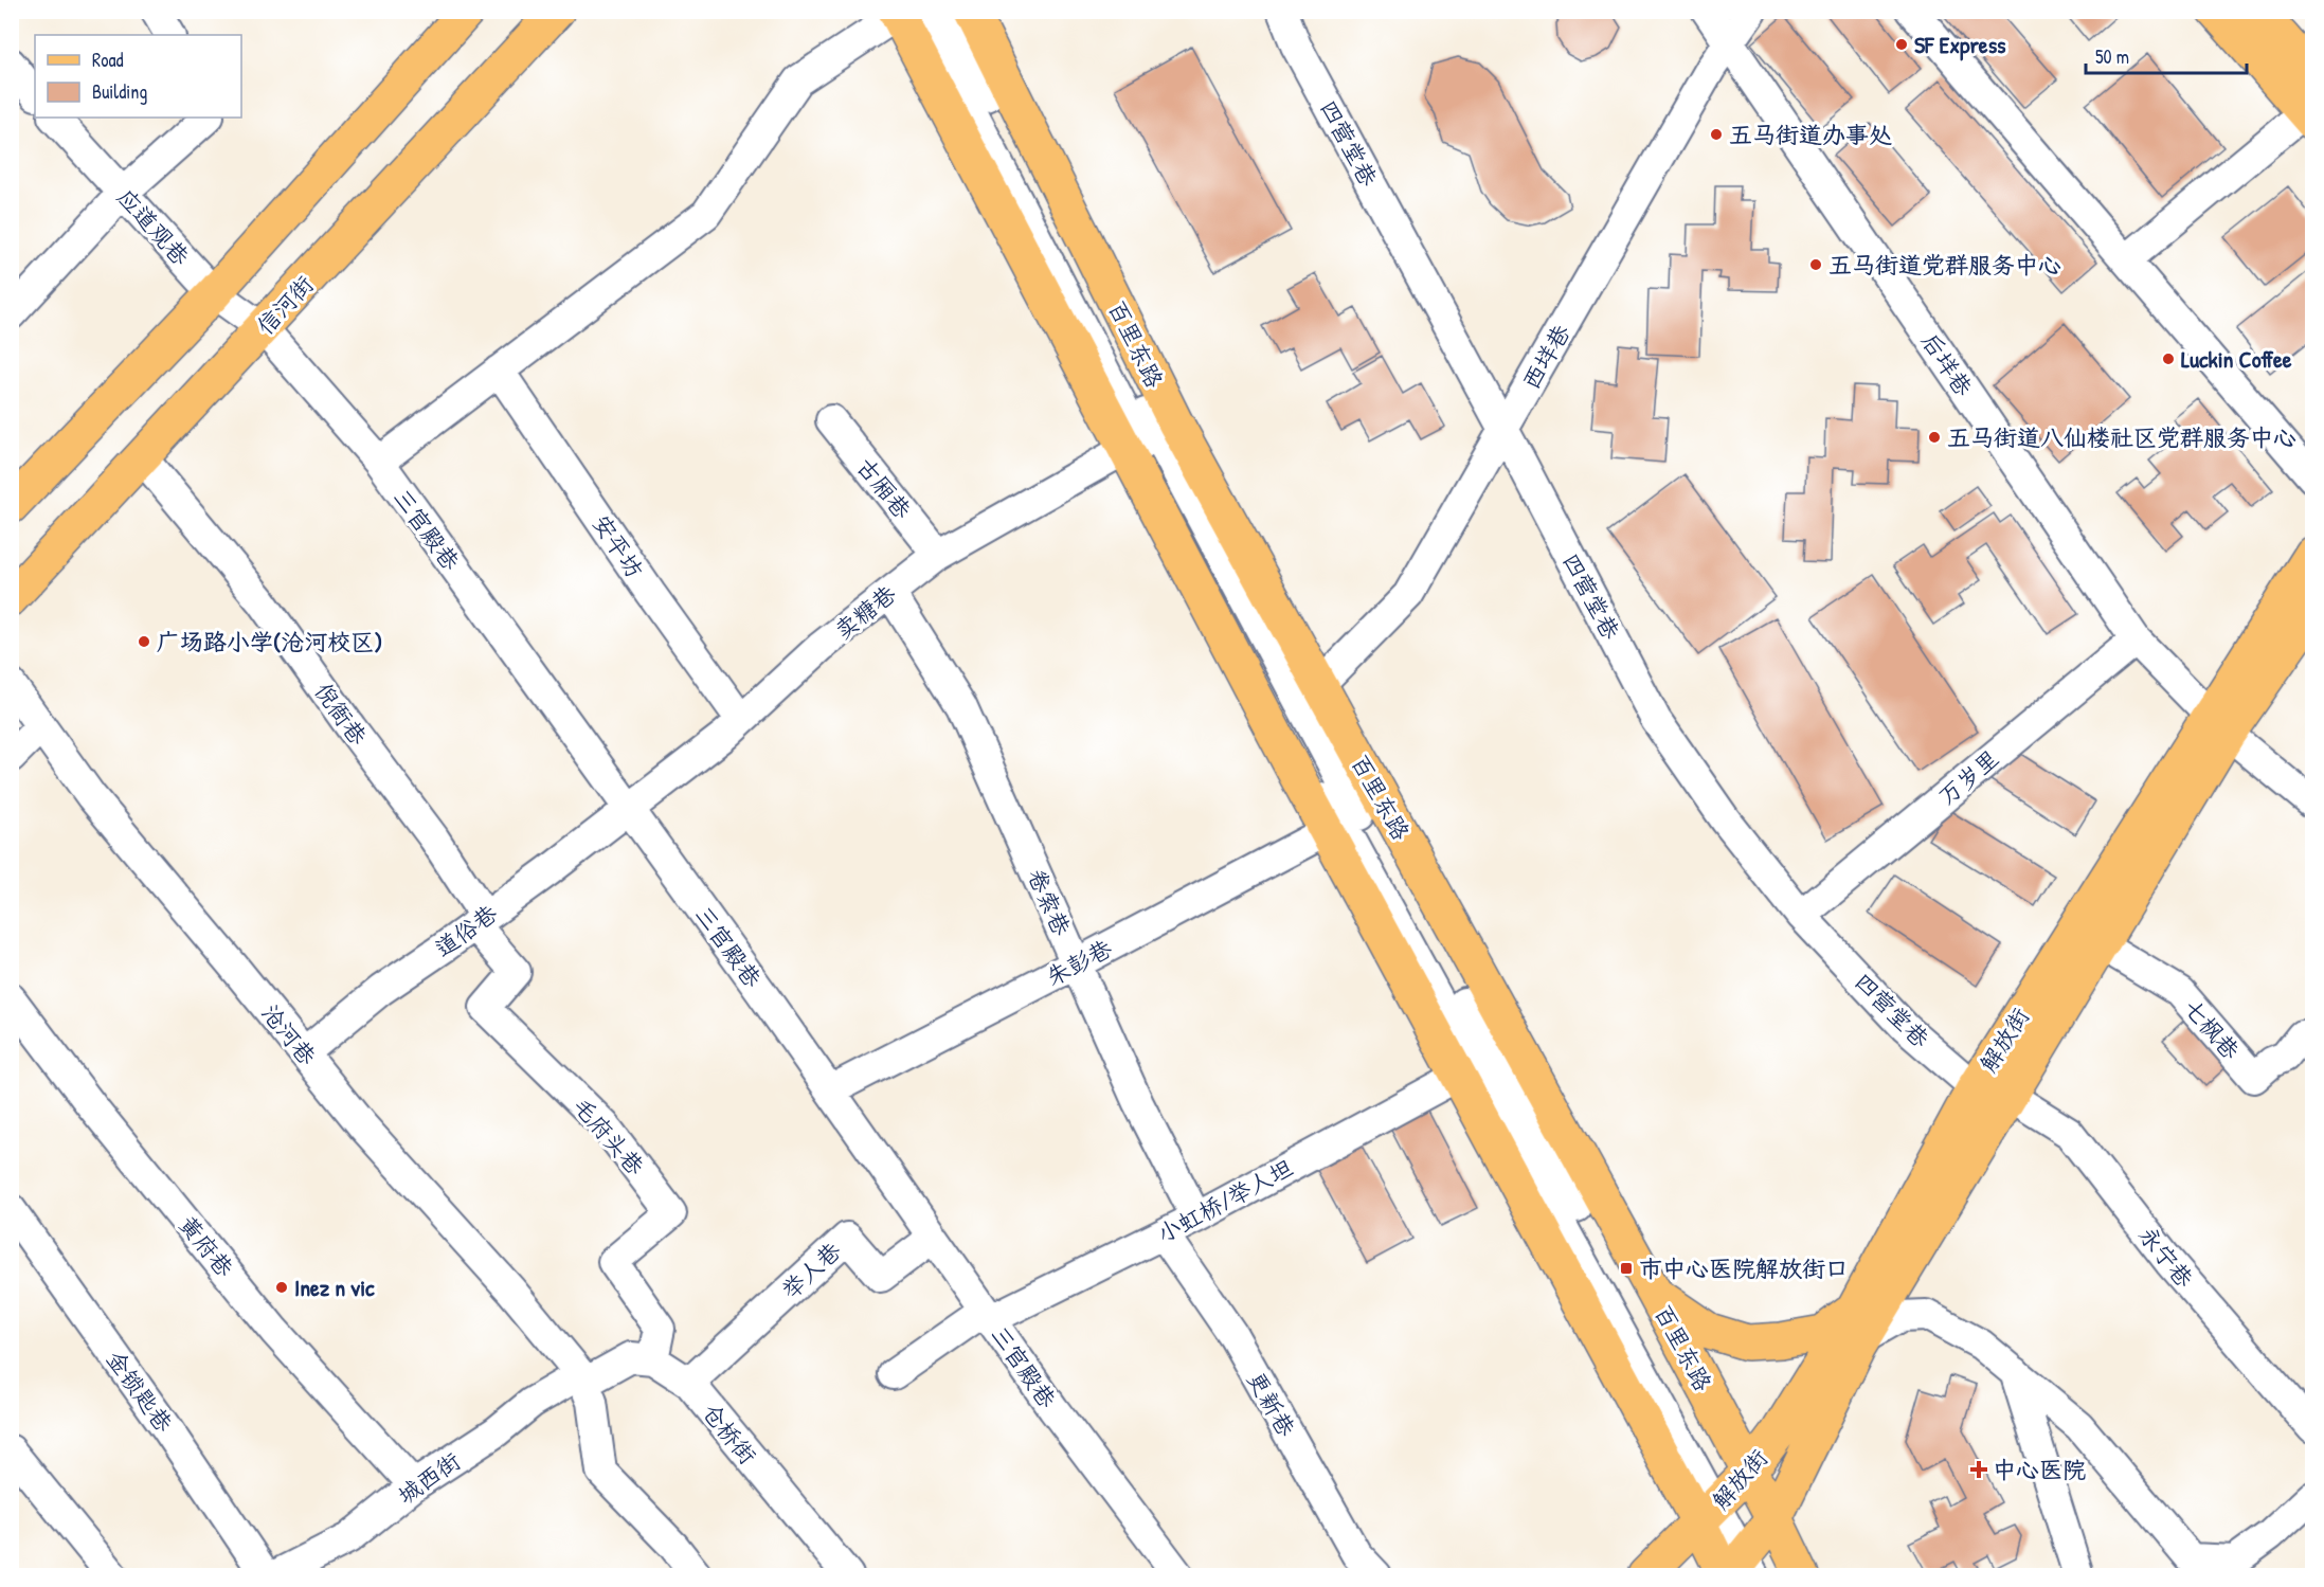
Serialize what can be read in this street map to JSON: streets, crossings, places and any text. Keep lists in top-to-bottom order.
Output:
{
  "streets": {
    "main road": ["信河街", "百里东路", "解放街"],
    "street": [
      "四营堂巷",
      "应道观巷",
      "西垟巷",
      "后垟巷",
      "古厢巷",
      "三官殿巷",
      "安平坊",
      "卖糖巷",
      "倪衙巷",
      "万岁里",
      "卷索巷",
      "道俗巷",
      "朱彭巷",
      "七枫巷",
      "沧河巷",
      "毛府头巷",
      "小虹桥/举人坦",
      "黄府巷",
      "永宁巷",
      "举人巷",
      "金锁匙巷",
      "更新巷",
      "仓桥街",
      "城西街"
    ]
  },
  "crossings": [
    ["四营堂巷", "西垟巷"],
    ["四营堂巷", "万岁里"],
    ["四营堂巷", "解放街"],
    ["四营堂巷", "永宁巷"],
    ["应道观巷", "信河街"],
    ["应道观巷", "三官殿巷"],
    ["信河街", "三官殿巷"],
    ["信河街", "倪衙巷"],
    ["百里东路", "西垟巷"],
    ["百里东路", "卖糖巷"],
    ["百里东路", "朱彭巷"],
    ["百里东路", "解放街"],
    ["百里东路", "小虹桥/举人坦"],
    ["西垟巷", "后垟巷"],
    ["后垟巷", "万岁里"],
    ["后垟巷", "解放街"],
    ["古厢巷", "卖糖巷"],
    ["三官殿巷", "卖糖巷"],
    ["三官殿巷", "道俗巷"],
    ["三官殿巷", "朱彭巷"],
    ["三官殿巷", "小虹桥/举人坦"],
    ["三官殿巷", "举人巷"],
    ["安平坊", "卖糖巷"],
    ["卖糖巷", "卷索巷"],
    ["卖糖巷", "道俗巷"],
    ["倪衙巷", "道俗巷"],
    ["倪衙巷", "毛府头巷"],
    ["卷索巷", "朱彭巷"],
    ["卷索巷", "小虹桥/举人坦"],
    ["道俗巷", "沧河巷"],
    ["道俗巷", "毛府头巷"],
    ["七枫巷", "解放街"],
    ["沧河巷", "城西街"],
    ["解放街", "永宁巷"],
    ["毛府头巷", "仓桥街"],
    ["小虹桥/举人坦", "更新巷"],
    ["黄府巷", "城西街"],
    ["举人巷", "仓桥街"]
  ],
  "places": {
    "other": [
      "SF Express",
      "五马街道办事处",
      "五马街道党群服务中心",
      "Luckin Coffee",
      "五马街道八仙楼社区党群服务中心",
      "广场路小学(沧河校区)",
      "Inez n vic"
    ],
    "transit": ["市中心医院解放街口"],
    "health": ["中心医院"]
  },
  "legend": ["Road", "Building"],
  "scale_bar": "50 m"
}
